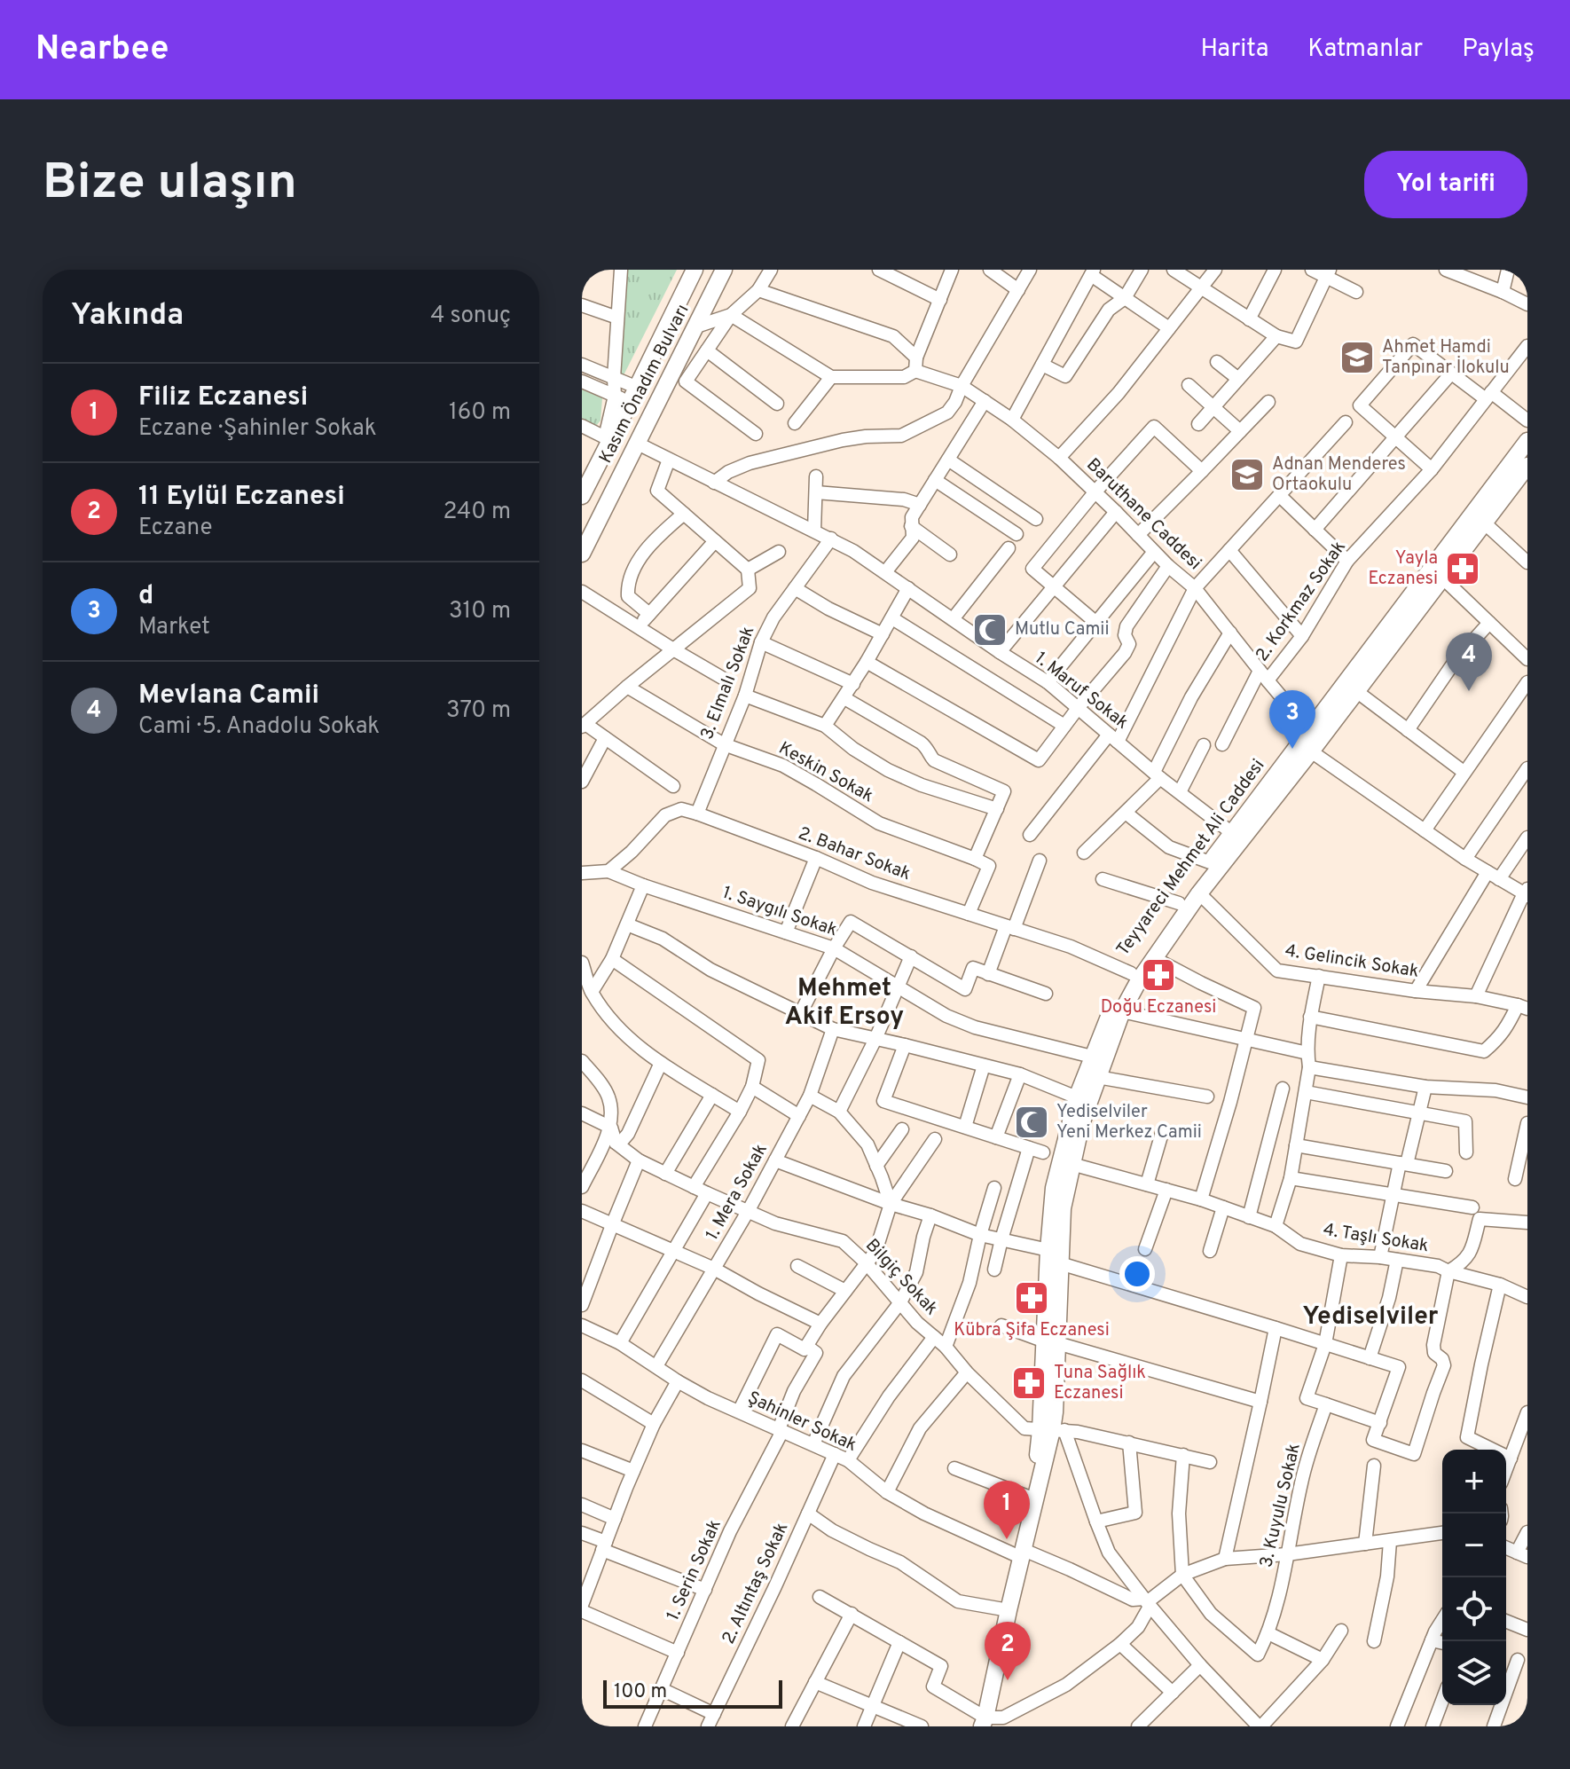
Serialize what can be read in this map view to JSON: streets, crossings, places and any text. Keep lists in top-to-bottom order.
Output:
{
  "streets": {
    "main road": ["Kasım Önadım Bulvarı", "Teyyareci Mehmet Ali Caddesi"],
    "street": [
      "Baruthane Caddesi",
      "2. Korkmaz Sokak",
      "3. Elmalı Sokak",
      "1. Maruf Sokak",
      "Keskin Sokak",
      "2. Bahar Sokak",
      "1. Saygılı Sokak",
      "4. Gelincik Sokak",
      "1. Mera Sokak",
      "4. Taşlı Sokak",
      "Bilgiç Sokak",
      "Şahinler Sokak",
      "3. Kuyulu Sokak",
      "1. Serin Sokak",
      "2. Altıntaş Sokak"
    ]
  },
  "crossings": [
    ["Kasım Önadım Bulvarı", "1. Maruf Sokak"],
    ["Baruthane Caddesi", "2. Korkmaz Sokak"],
    ["Baruthane Caddesi", "Teyyareci Mehmet Ali Caddesi"],
    ["3. Elmalı Sokak", "1. Maruf Sokak"],
    ["3. Elmalı Sokak", "Keskin Sokak"],
    ["3. Elmalı Sokak", "2. Bahar Sokak"],
    ["1. Maruf Sokak", "Teyyareci Mehmet Ali Caddesi"],
    ["2. Bahar Sokak", "Teyyareci Mehmet Ali Caddesi"],
    ["2. Bahar Sokak", "1. Saygılı Sokak"],
    ["Teyyareci Mehmet Ali Caddesi", "1. Saygılı Sokak"],
    ["Teyyareci Mehmet Ali Caddesi", "4. Gelincik Sokak"],
    ["Teyyareci Mehmet Ali Caddesi", "4. Taşlı Sokak"],
    ["Teyyareci Mehmet Ali Caddesi", "Bilgiç Sokak"],
    ["Teyyareci Mehmet Ali Caddesi", "Şahinler Sokak"],
    ["1. Mera Sokak", "Bilgiç Sokak"],
    ["1. Mera Sokak", "Şahinler Sokak"],
    ["Şahinler Sokak", "1. Serin Sokak"],
    ["Şahinler Sokak", "2. Altıntaş Sokak"]
  ],
  "districts": ["Mehmet Akif Ersoy", "Yediselviler"],
  "places": {
    "school or university": ["Ahmet Hamdi Tanpınar İlokulu", "Adnan Menderes Ortaokulu"],
    "pharmacy": [
      "Yayla Eczanesi",
      "Doğu Eczanesi",
      "Kübra Şifa Eczanesi",
      "Tuna Sağlık Eczanesi"
    ],
    "mosque": ["Mutlu Camii", "Yediselviler Yeni Merkez Camii"]
  },
  "scale_bar": "100 m",
  "page": {
    "header": "Nearbee",
    "nav": ["Harita", "Katmanlar", "Paylaş"],
    "buttons": "Yol tarifi",
    "title": "Bize ulaşın",
    "heading": ["Yakında", "4 sonuç"],
    "list": [
      {
        "mark": "1",
        "name": "Filiz Eczanesi",
        "note": "Eczane · Şahinler Sokak",
        "value": "160 m"
      },
      {
        "mark": "2",
        "name": "11 Eylül Eczanesi",
        "note": "Eczane",
        "value": "240 m"
      },
      {
        "mark": "3",
        "name": "d",
        "note": "Market",
        "value": "310 m"
      },
      {
        "mark": "4",
        "name": "Mevlana Camii",
        "note": "Cami · 5. Anadolu Sokak",
        "value": "370 m"
      }
    ],
    "pins": [
      "4",
      "3",
      "1",
      "2"
    ],
    "map_buttons": ["+", "−"],
    "scale": "100 m"
  }
}
